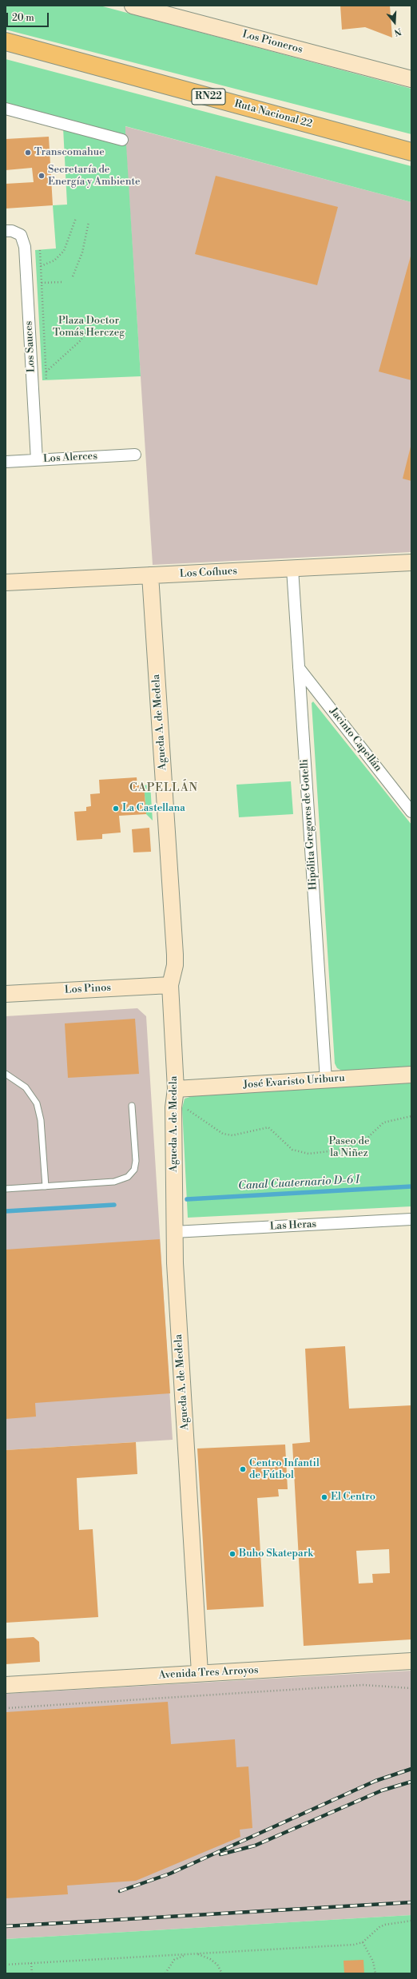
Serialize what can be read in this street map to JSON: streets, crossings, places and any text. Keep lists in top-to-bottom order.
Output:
{
  "streets": {
    "highway": ["RN22", "Ruta Nacional 22"],
    "street": [
      "Los Pioneros",
      "Los Sauces",
      "Los Alerces",
      "Los Coíhues",
      "Agueda A. de Medela",
      "Jacinto Capellán",
      "Hipólita Gregores de Gotelli",
      "Los Pinos",
      "José Evaristo Uriburu",
      "Las Heras",
      "Avenida Tres Arroyos"
    ]
  },
  "crossings": [
    ["Los Sauces", "Los Alerces"],
    ["Los Coíhues", "Agueda A. de Medela"],
    ["Los Coíhues", "Hipólita Gregores de Gotelli"],
    ["Agueda A. de Medela", "Los Pinos"],
    ["Agueda A. de Medela", "José Evaristo Uriburu"],
    ["Agueda A. de Medela", "Las Heras"],
    ["Agueda A. de Medela", "Avenida Tres Arroyos"],
    ["Jacinto Capellán", "Hipólita Gregores de Gotelli"],
    ["Hipólita Gregores de Gotelli", "José Evaristo Uriburu"]
  ],
  "districts": ["CAPELLÁN"],
  "water": ["Canal Cuaternario D-6 I"],
  "parks": ["Plaza Doctor Tomás Herczeg", "Paseo de la Niñez"],
  "places": [
    "Transcomahue",
    "Secretaría de Energía y Ambiente",
    "La Castellana",
    "Centro Infantil de Fútbol",
    "El Centro",
    "Buho Skatepark"
  ],
  "scale_bar": "20 m",
  "north": "bottom"
}
